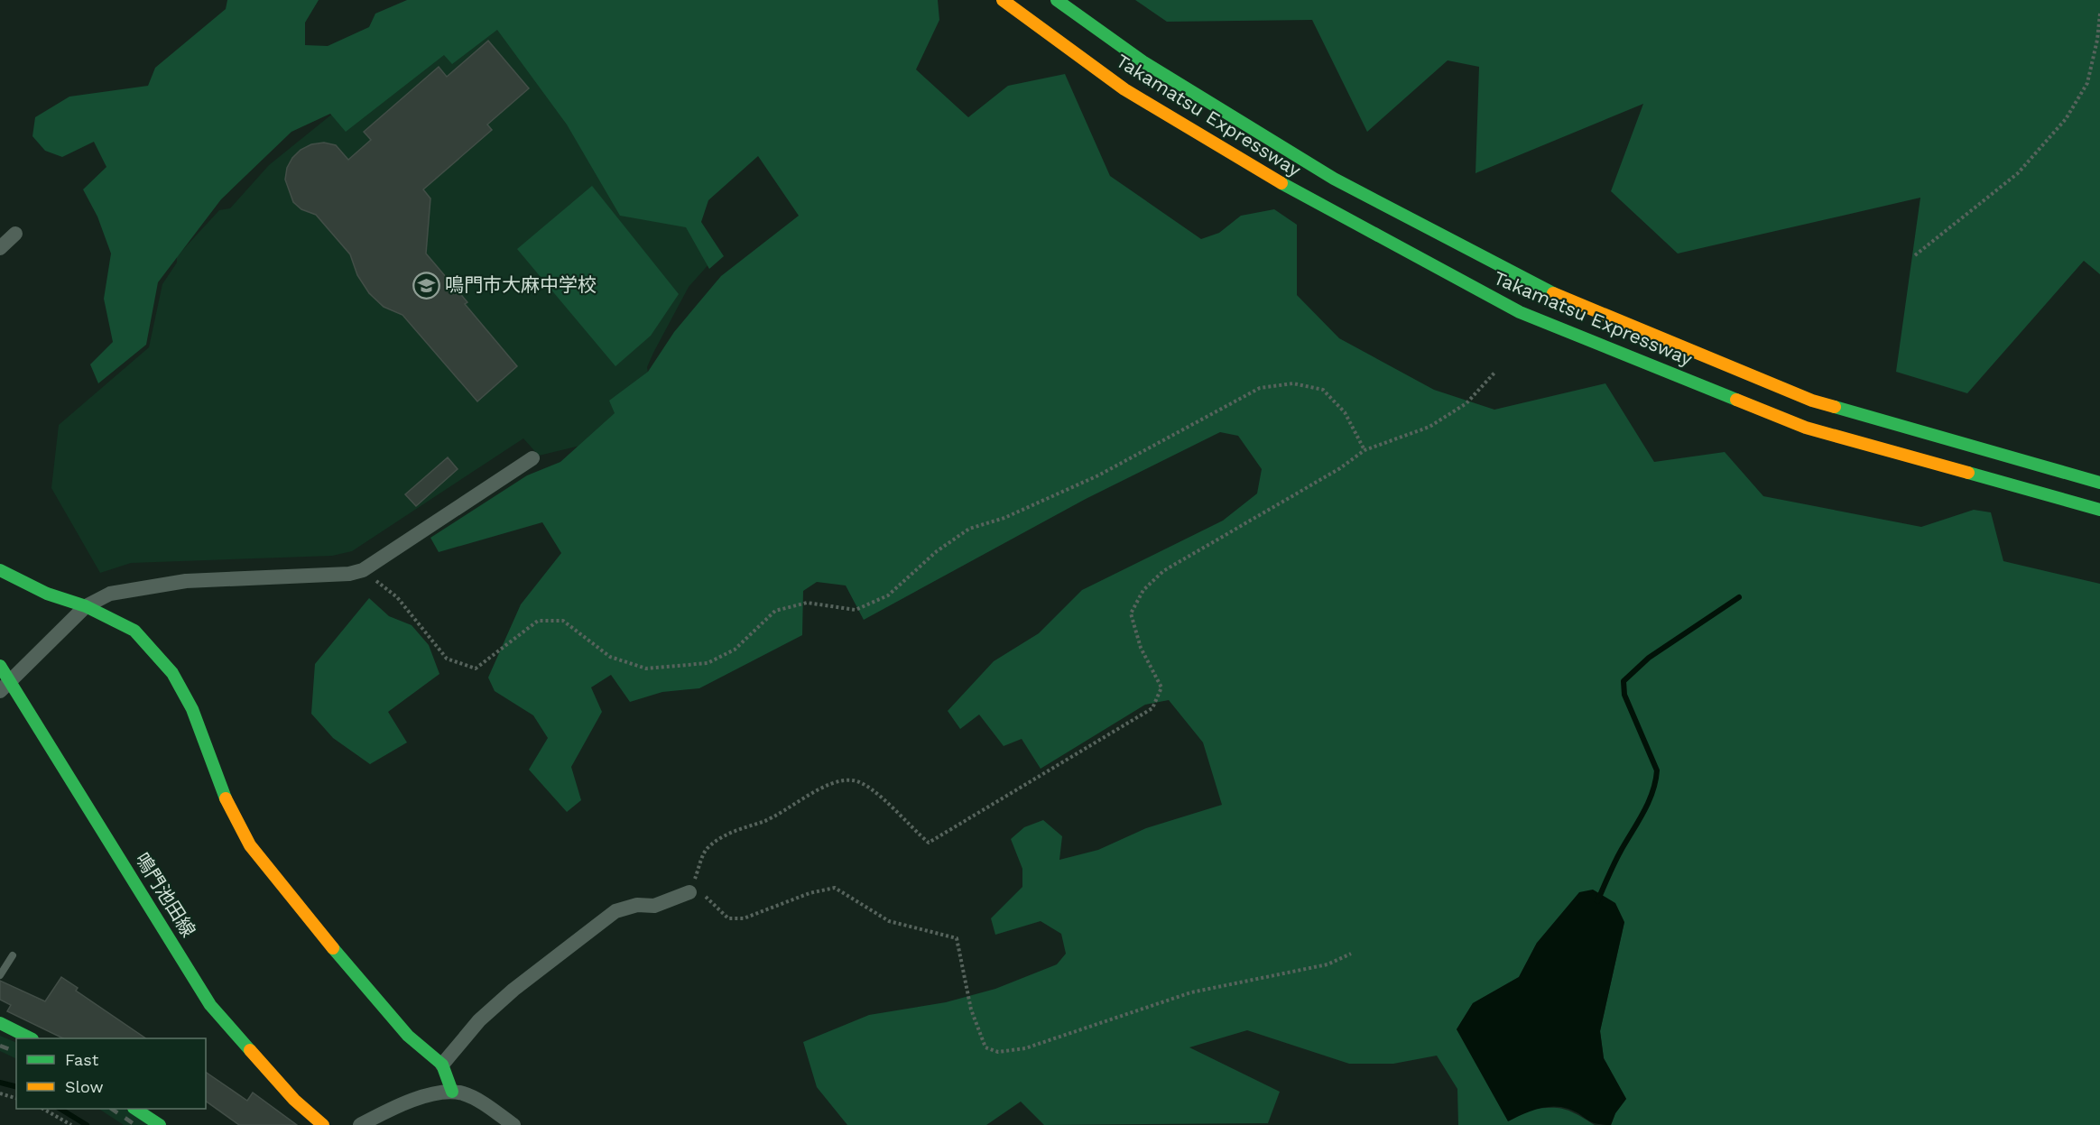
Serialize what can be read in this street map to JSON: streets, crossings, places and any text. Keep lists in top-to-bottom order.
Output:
{
  "streets": {
    "main road": ["Takamatsu Expressway", "鳴門池田線"]
  },
  "places": {
    "school or university": ["鳴門市大麻中学校"]
  },
  "legend": ["Fast", "Slow"]
}
